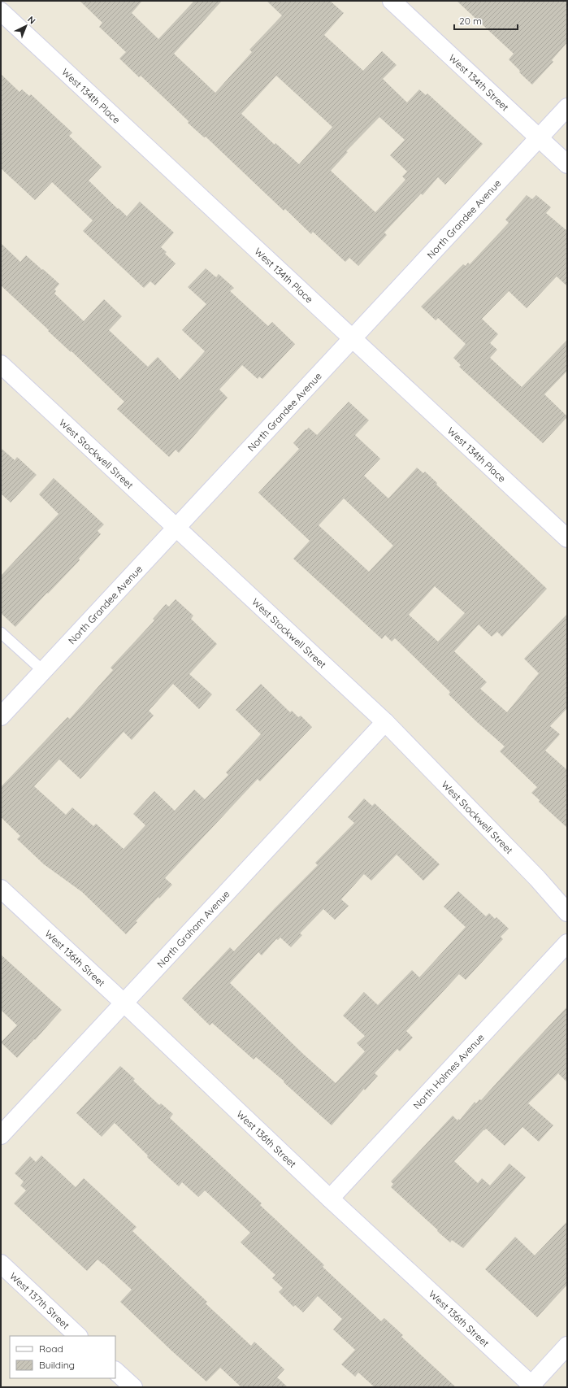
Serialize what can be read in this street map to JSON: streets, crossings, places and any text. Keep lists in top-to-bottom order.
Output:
{
  "streets": {
    "street": [
      "West 134th Street",
      "West 134th Place",
      "North Grandee Avenue",
      "West Stockwell Street",
      "North Graham Avenue",
      "West 136th Street",
      "North Holmes Avenue",
      "West 137th Street"
    ]
  },
  "crossings": [
    ["West 134th Street", "North Grandee Avenue"],
    ["West 134th Place", "North Grandee Avenue"],
    ["North Grandee Avenue", "West Stockwell Street"],
    ["West Stockwell Street", "North Graham Avenue"],
    ["North Graham Avenue", "West 136th Street"],
    ["West 136th Street", "North Holmes Avenue"]
  ],
  "legend": ["Road", "Building"],
  "scale_bar": "20 m",
  "north": "top right"
}
